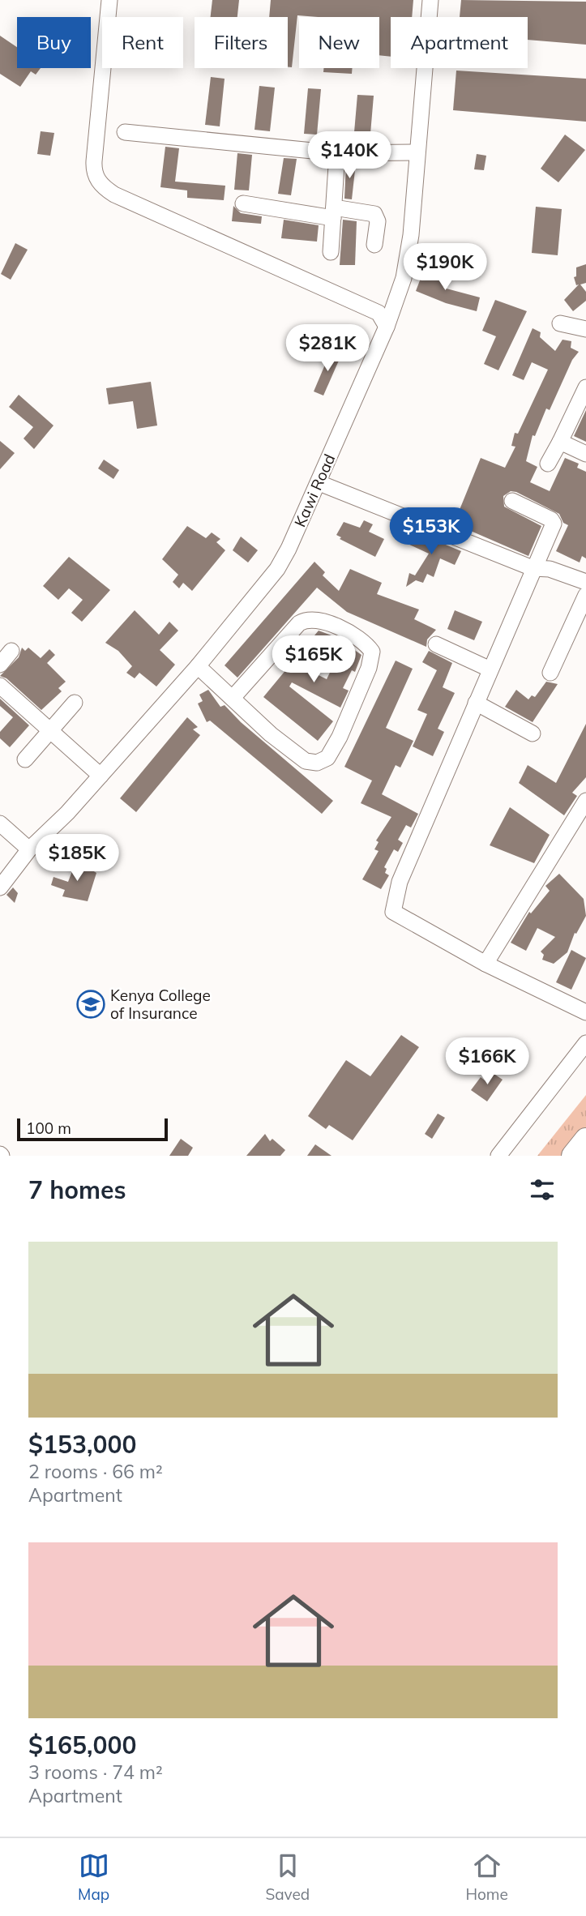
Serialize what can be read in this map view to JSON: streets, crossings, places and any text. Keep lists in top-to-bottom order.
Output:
{
  "streets": {
    "street": ["Kawi Road"]
  },
  "places": {
    "school or university": ["Kenya College of Insurance"]
  },
  "scale_bar": "100 m",
  "page": {
    "chip": [
      "Buy",
      "Rent",
      "Filters",
      "New",
      "Apartment"
    ],
    "price": [
      "$140K",
      "$190K",
      "$281K",
      "$153K",
      "$165K",
      "$185K",
      "$166K"
    ],
    "scale": "100 m",
    "heading": "7 homes",
    "list": [
      {
        "name": "$153,000",
        "note": "2 rooms · 66 m² · Apartment"
      },
      {
        "name": "$165,000",
        "note": "3 rooms · 74 m² · Apartment"
      }
    ],
    "tabs": ["Map", "Saved", "Home"]
  }
}
